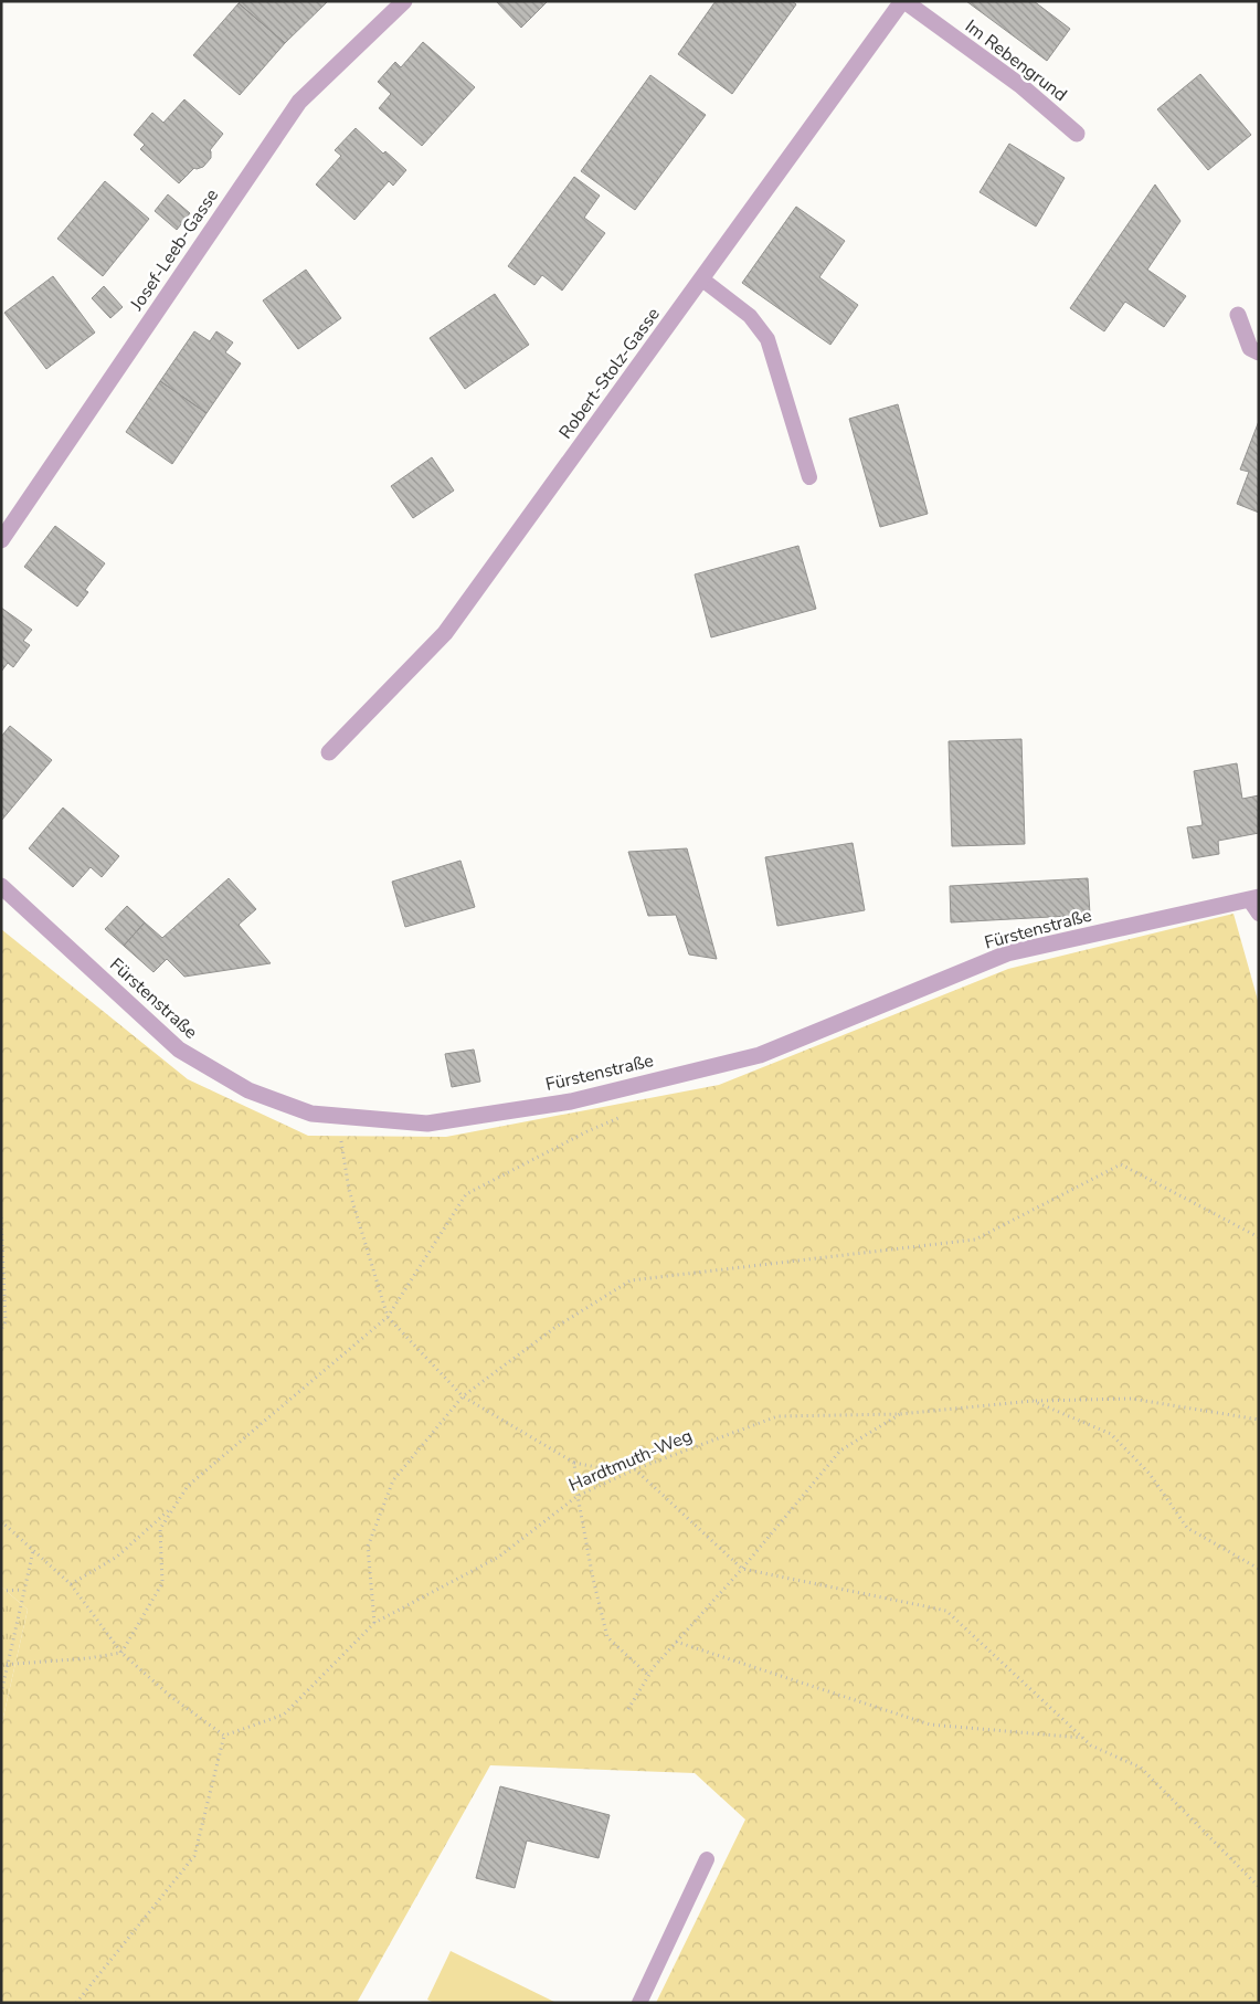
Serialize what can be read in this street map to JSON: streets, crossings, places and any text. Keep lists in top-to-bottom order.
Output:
{
  "streets": {
    "street": [
      "Im Rebengrund",
      "Josef-Leeb-Gasse",
      "Robert-Stolz-Gasse",
      "Fürstenstraße"
    ],
    "path": ["Hardtmuth-Weg"]
  },
  "crossings": [
    ["Im Rebengrund", "Robert-Stolz-Gasse"]
  ]
}
